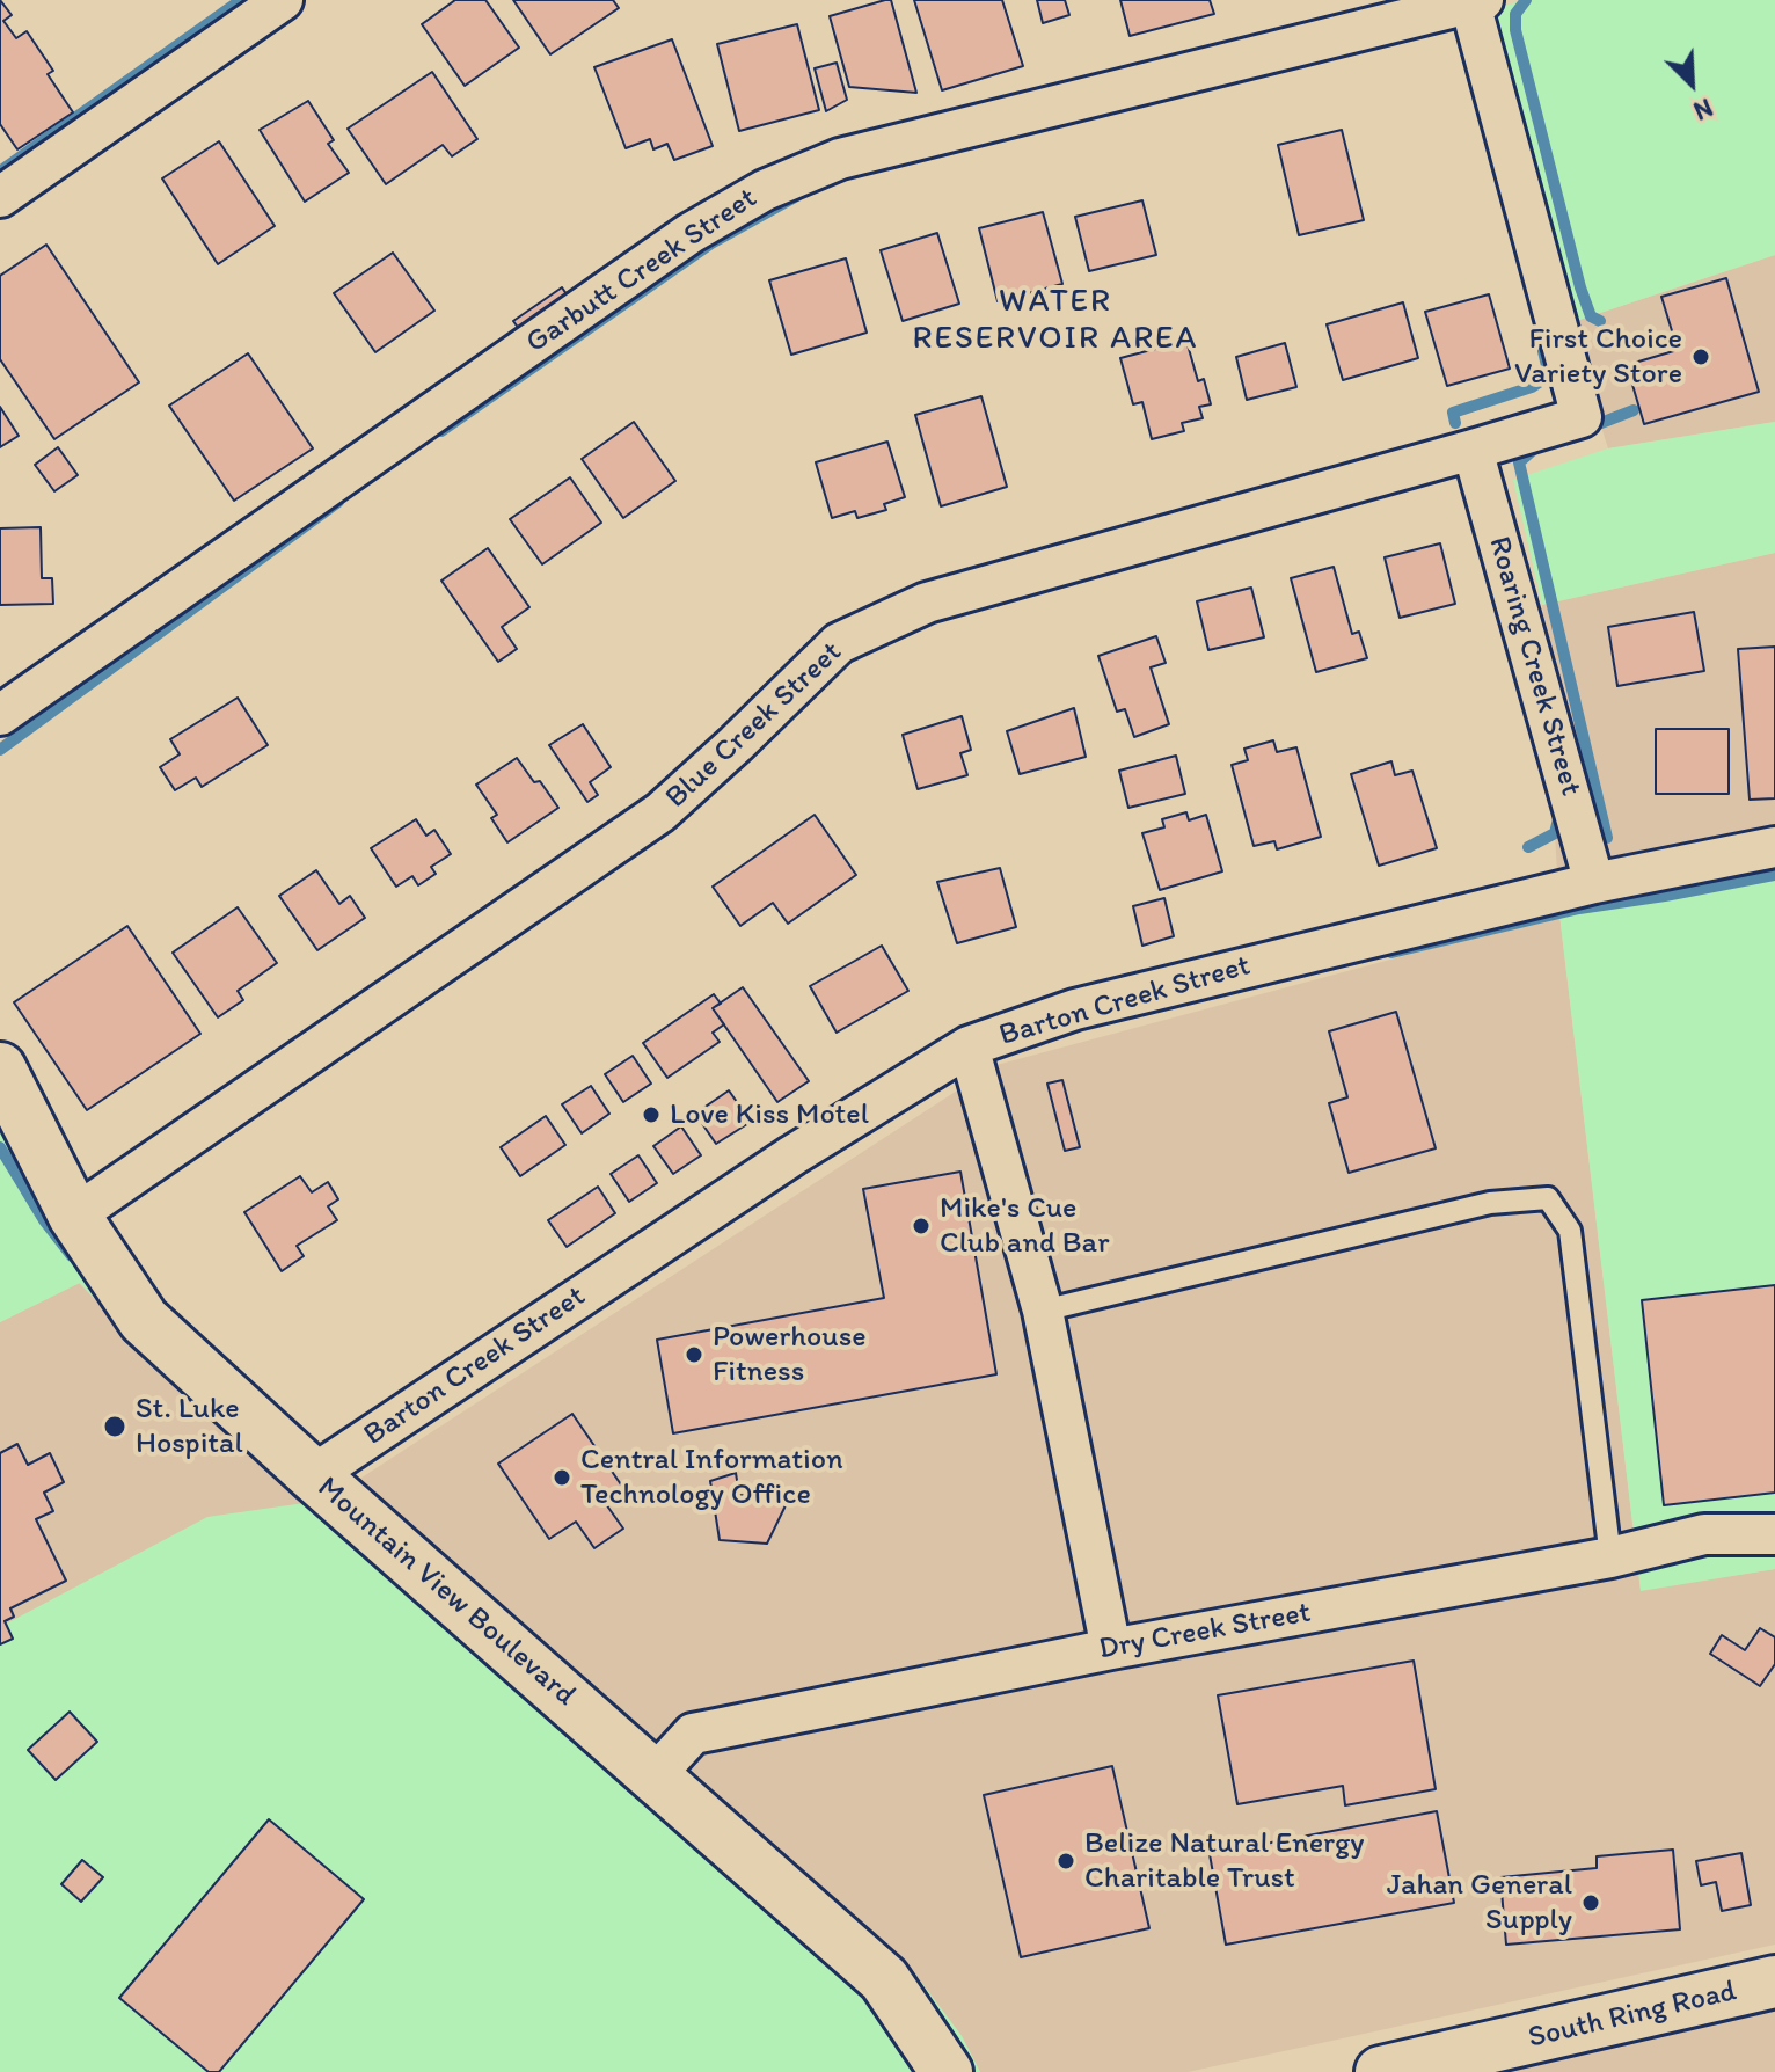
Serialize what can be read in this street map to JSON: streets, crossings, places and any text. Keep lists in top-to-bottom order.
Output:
{
  "streets": {
    "street": [
      "Garbutt Creek Street",
      "Roaring Creek Street",
      "Blue Creek Street",
      "Barton Creek Street",
      "Mountain View Boulevard",
      "Dry Creek Street",
      "South Ring Road"
    ]
  },
  "crossings": [
    ["Garbutt Creek Street", "Blue Creek Street"],
    ["Roaring Creek Street", "Blue Creek Street"],
    ["Roaring Creek Street", "Barton Creek Street"],
    ["Blue Creek Street", "Mountain View Boulevard"],
    ["Barton Creek Street", "Mountain View Boulevard"],
    ["Mountain View Boulevard", "Dry Creek Street"]
  ],
  "districts": ["WATER RESERVOIR AREA"],
  "places": [
    "First Choice Variety Store",
    "Love Kiss Motel",
    "Mike's Cue Club and Bar",
    "Powerhouse Fitness",
    "St. Luke Hospital",
    "Central Information Technology Office",
    "Belize Natural Energy Charitable Trust",
    "Jahan General Supply"
  ],
  "north": "bottom right"
}
